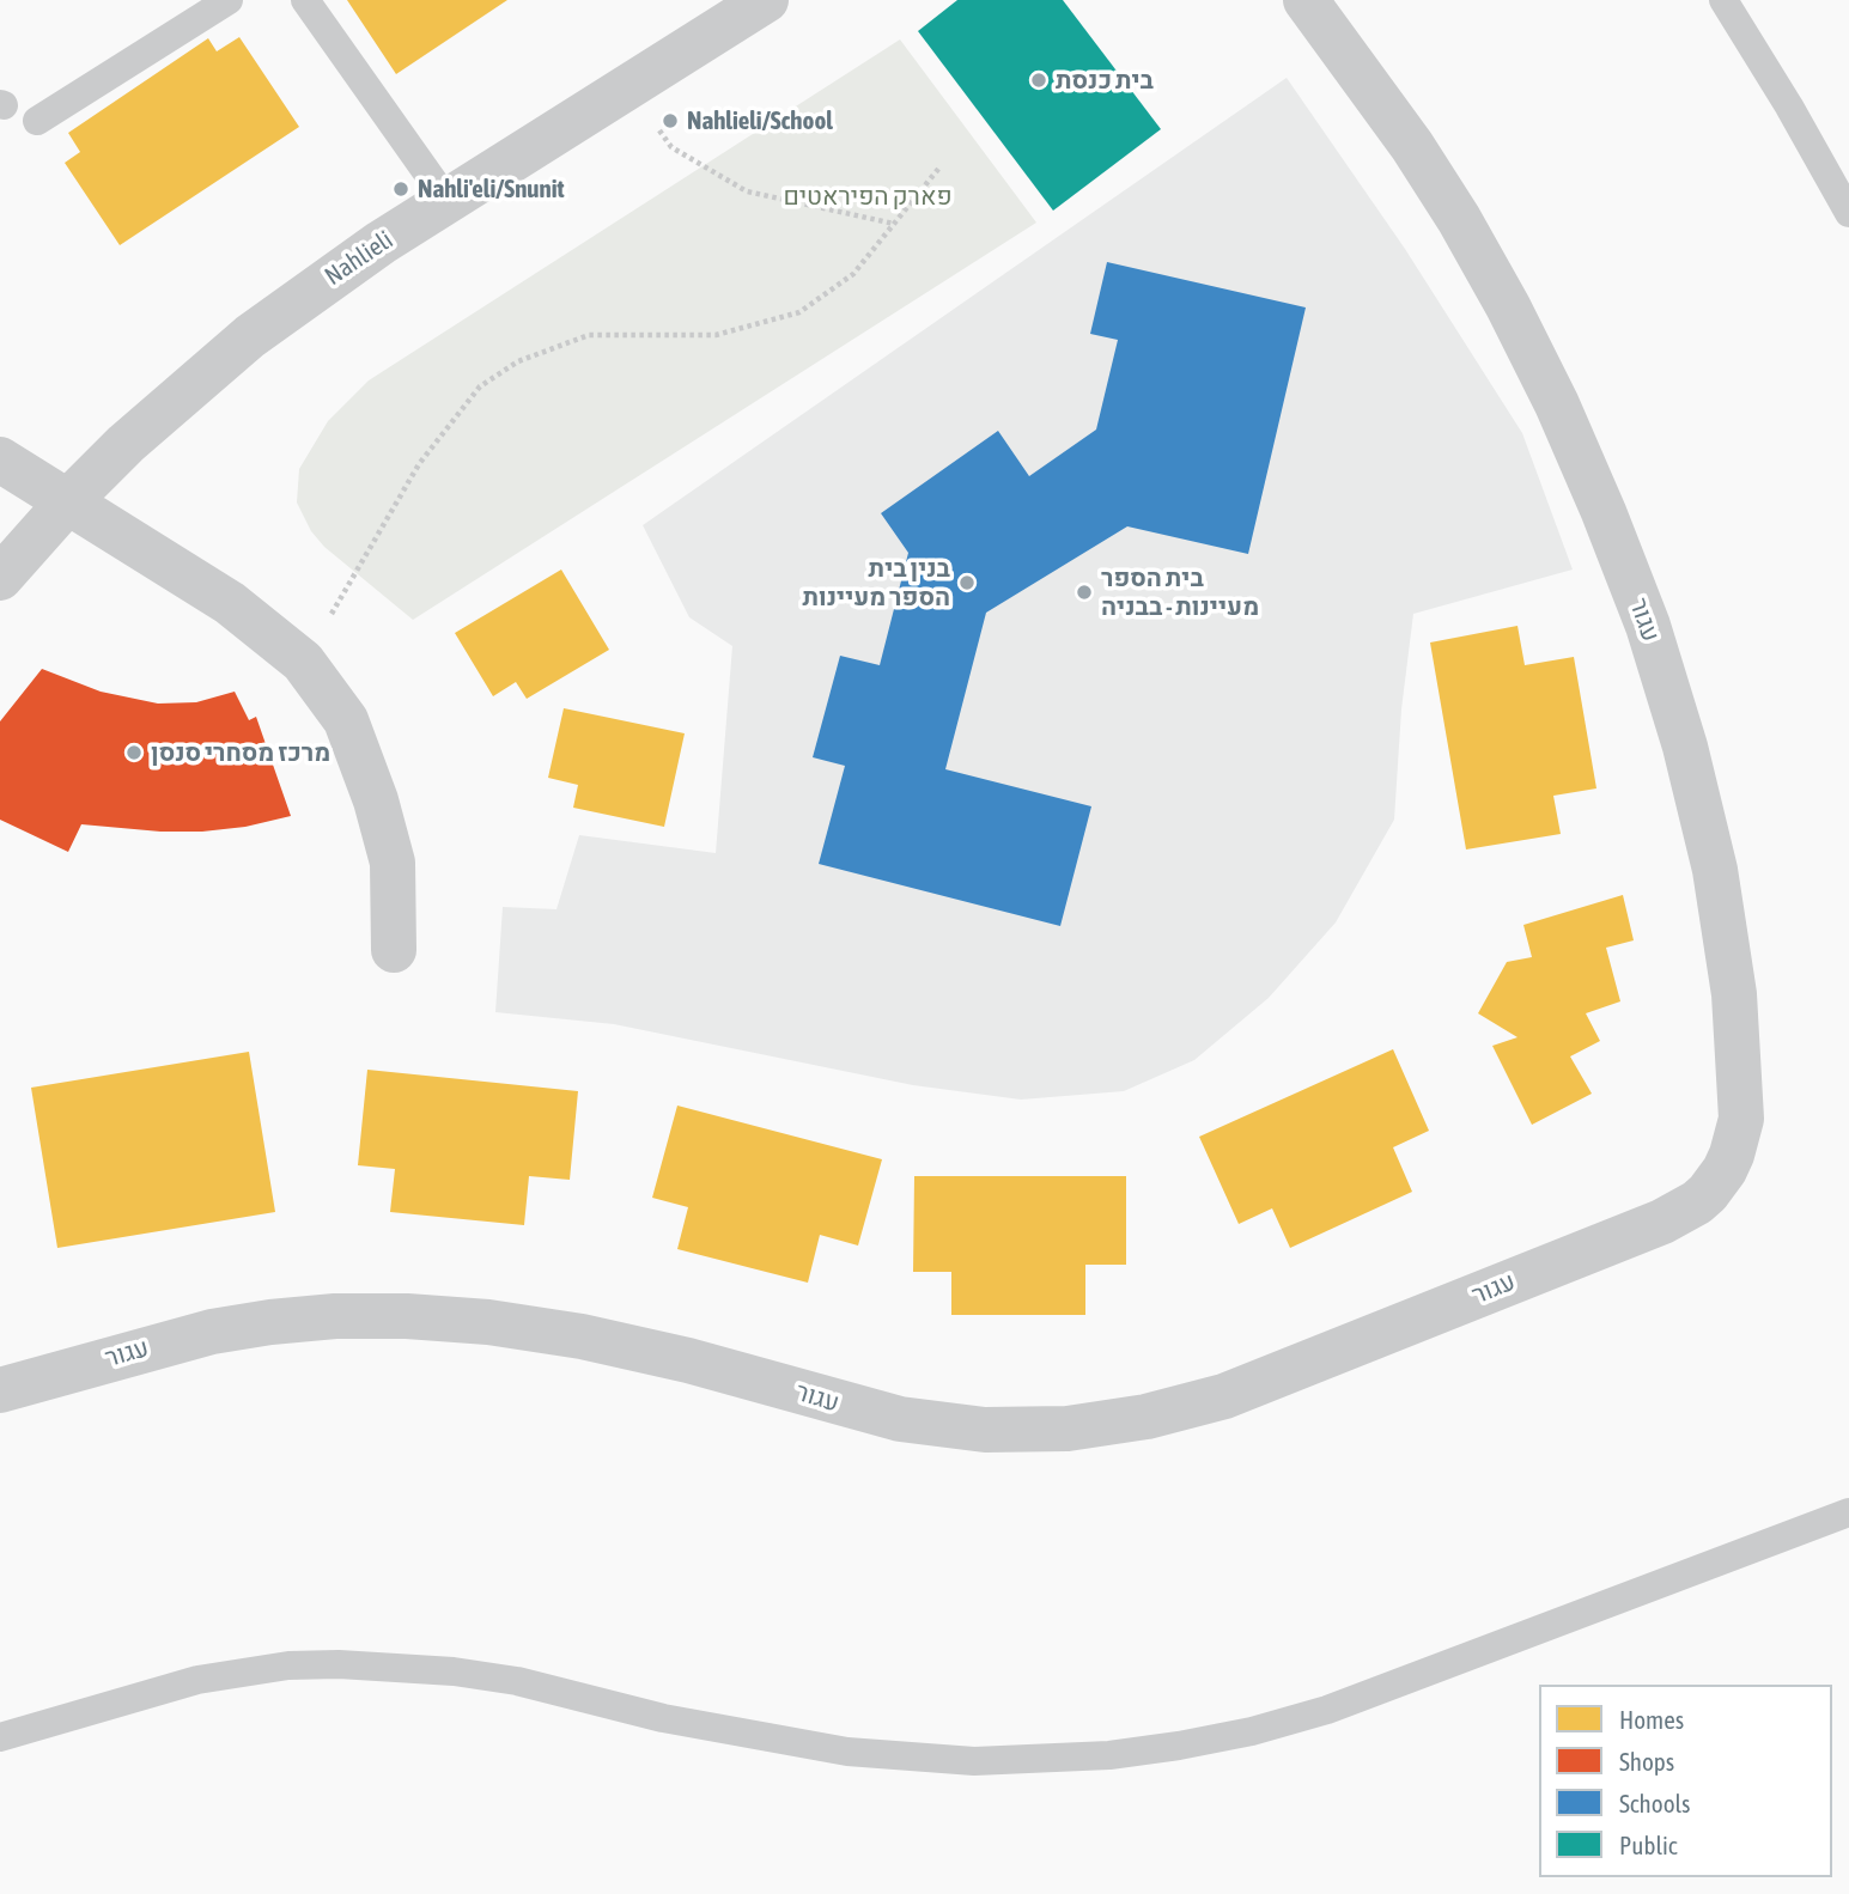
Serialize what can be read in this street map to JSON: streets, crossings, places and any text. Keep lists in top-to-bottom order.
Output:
{
  "streets": {
    "street": ["Nahlieli", "עגור"]
  },
  "parks": ["פארק הפיראטים"],
  "places": [
    "בית כנסת",
    "Nahlieli/School",
    "Nahli'eli/Snunit",
    "בנין בית הספר מעיינות",
    "בית הספר מעיינות - בבניה",
    "מרכז מסחרי סנסן"
  ],
  "legend": [
    "Homes",
    "Shops",
    "Schools",
    "Public"
  ]
}
